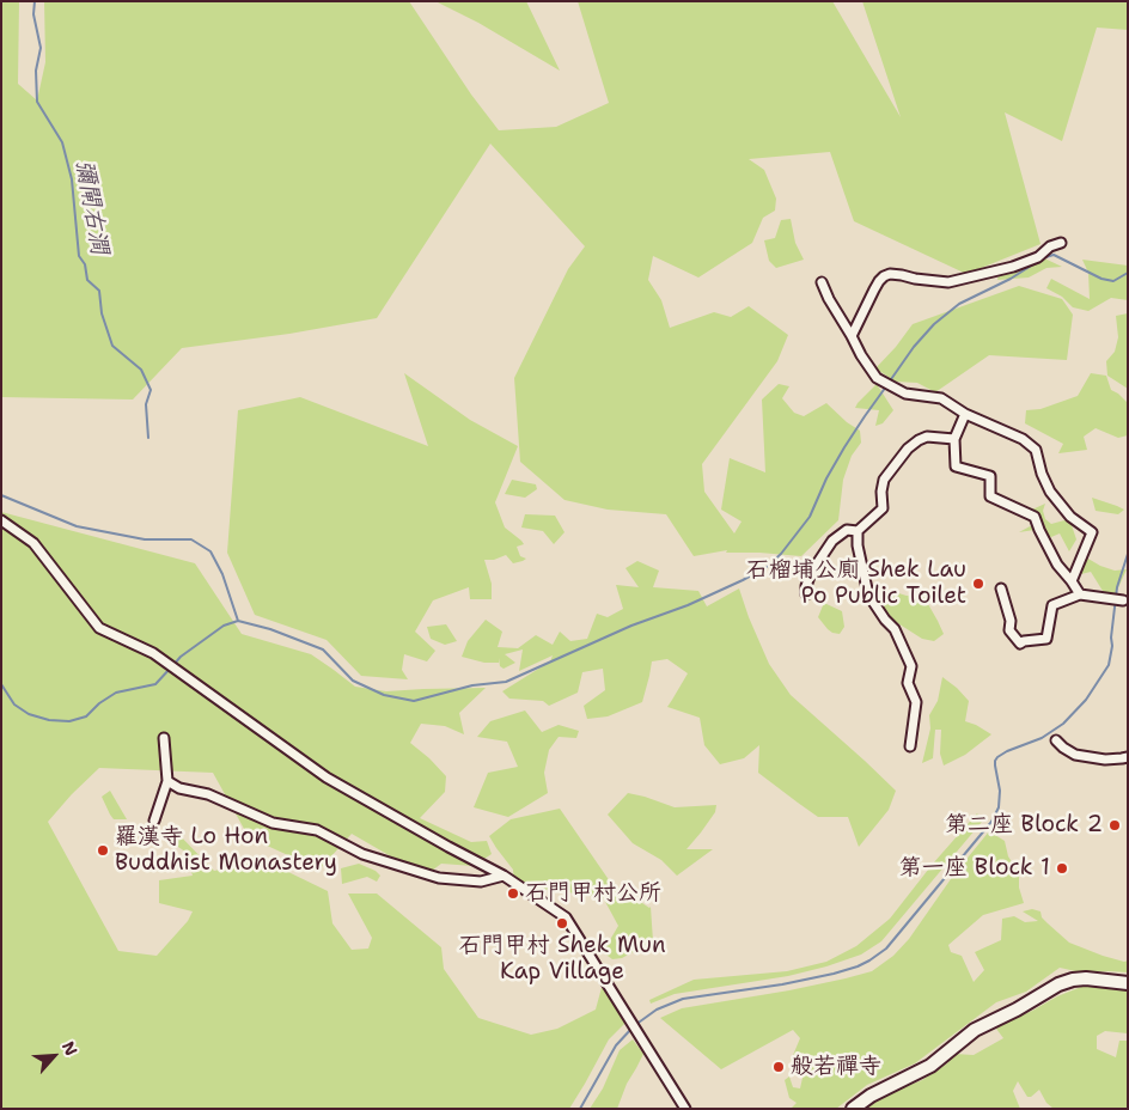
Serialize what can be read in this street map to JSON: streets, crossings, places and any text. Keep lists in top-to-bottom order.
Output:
{
  "water": ["彌閘右澗"],
  "places": [
    "石榴埔公廁 Shek Lau Po Public Toilet",
    "第二座 Block 2",
    "羅漢寺 Lo Hon Buddhist Monastery",
    "第一座 Block 1",
    "石門甲村公所",
    "石門甲村 Shek Mun Kap Village",
    "般若禪寺"
  ],
  "north": "top right"
}
